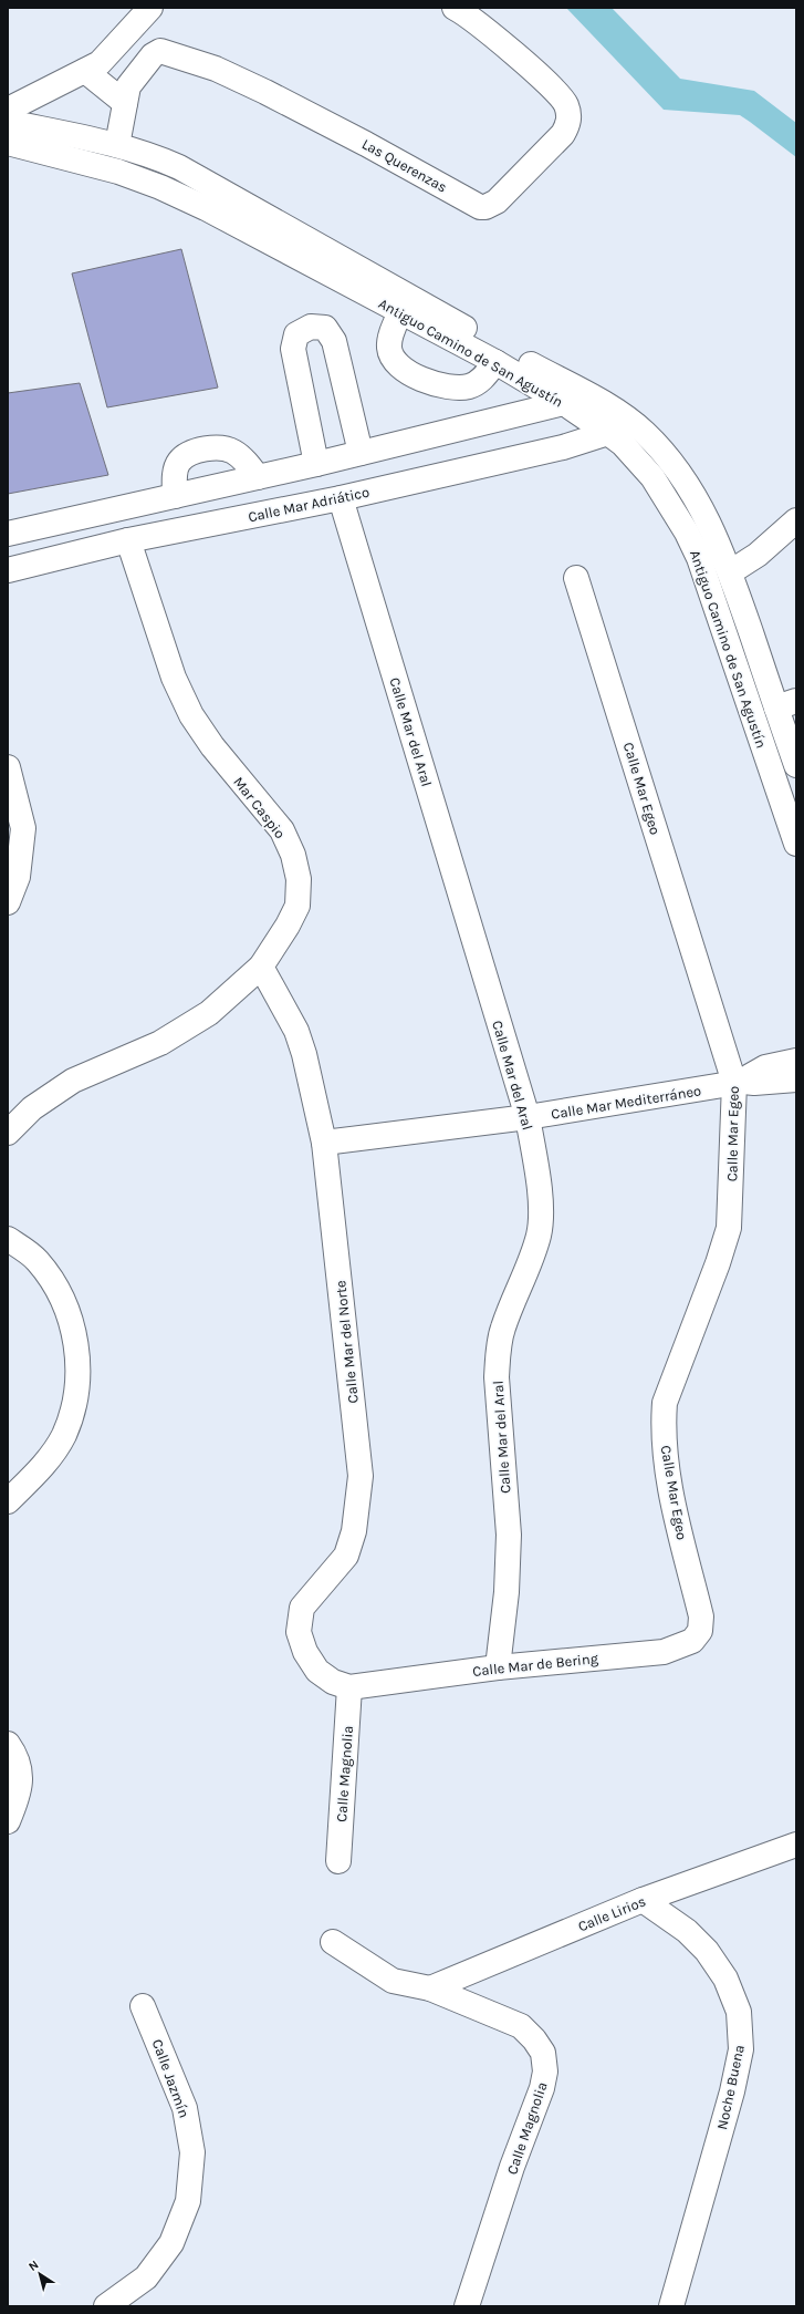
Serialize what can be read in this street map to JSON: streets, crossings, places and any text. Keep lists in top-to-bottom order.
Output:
{
  "streets": {
    "street": [
      "Las Querenzas",
      "Antiguo Camino de San Agustín",
      "Calle Mar Adriático",
      "Calle Mar del Aral",
      "Calle Mar Egeo",
      "Mar Caspio",
      "Calle Mar Mediterráneo",
      "Calle Mar del Norte",
      "Calle Mar de Bering",
      "Calle Magnolia",
      "Calle Lirios",
      "Calle Jazmín",
      "Noche Buena"
    ]
  },
  "crossings": [
    ["Las Querenzas", "Antiguo Camino de San Agustín"],
    ["Antiguo Camino de San Agustín", "Calle Mar Adriático"],
    ["Calle Mar Adriático", "Calle Mar del Aral"],
    ["Calle Mar Adriático", "Mar Caspio"],
    ["Calle Mar del Aral", "Calle Mar Mediterráneo"],
    ["Calle Mar del Aral", "Calle Mar de Bering"],
    ["Calle Mar Egeo", "Calle Mar Mediterráneo"],
    ["Calle Mar Egeo", "Calle Mar de Bering"],
    ["Mar Caspio", "Calle Mar del Norte"],
    ["Calle Mar Mediterráneo", "Calle Mar del Norte"],
    ["Calle Mar del Norte", "Calle Mar de Bering"],
    ["Calle Mar del Norte", "Calle Magnolia"],
    ["Calle Mar de Bering", "Calle Magnolia"],
    ["Calle Magnolia", "Calle Lirios"],
    ["Calle Lirios", "Noche Buena"]
  ],
  "north": "top left"
}
